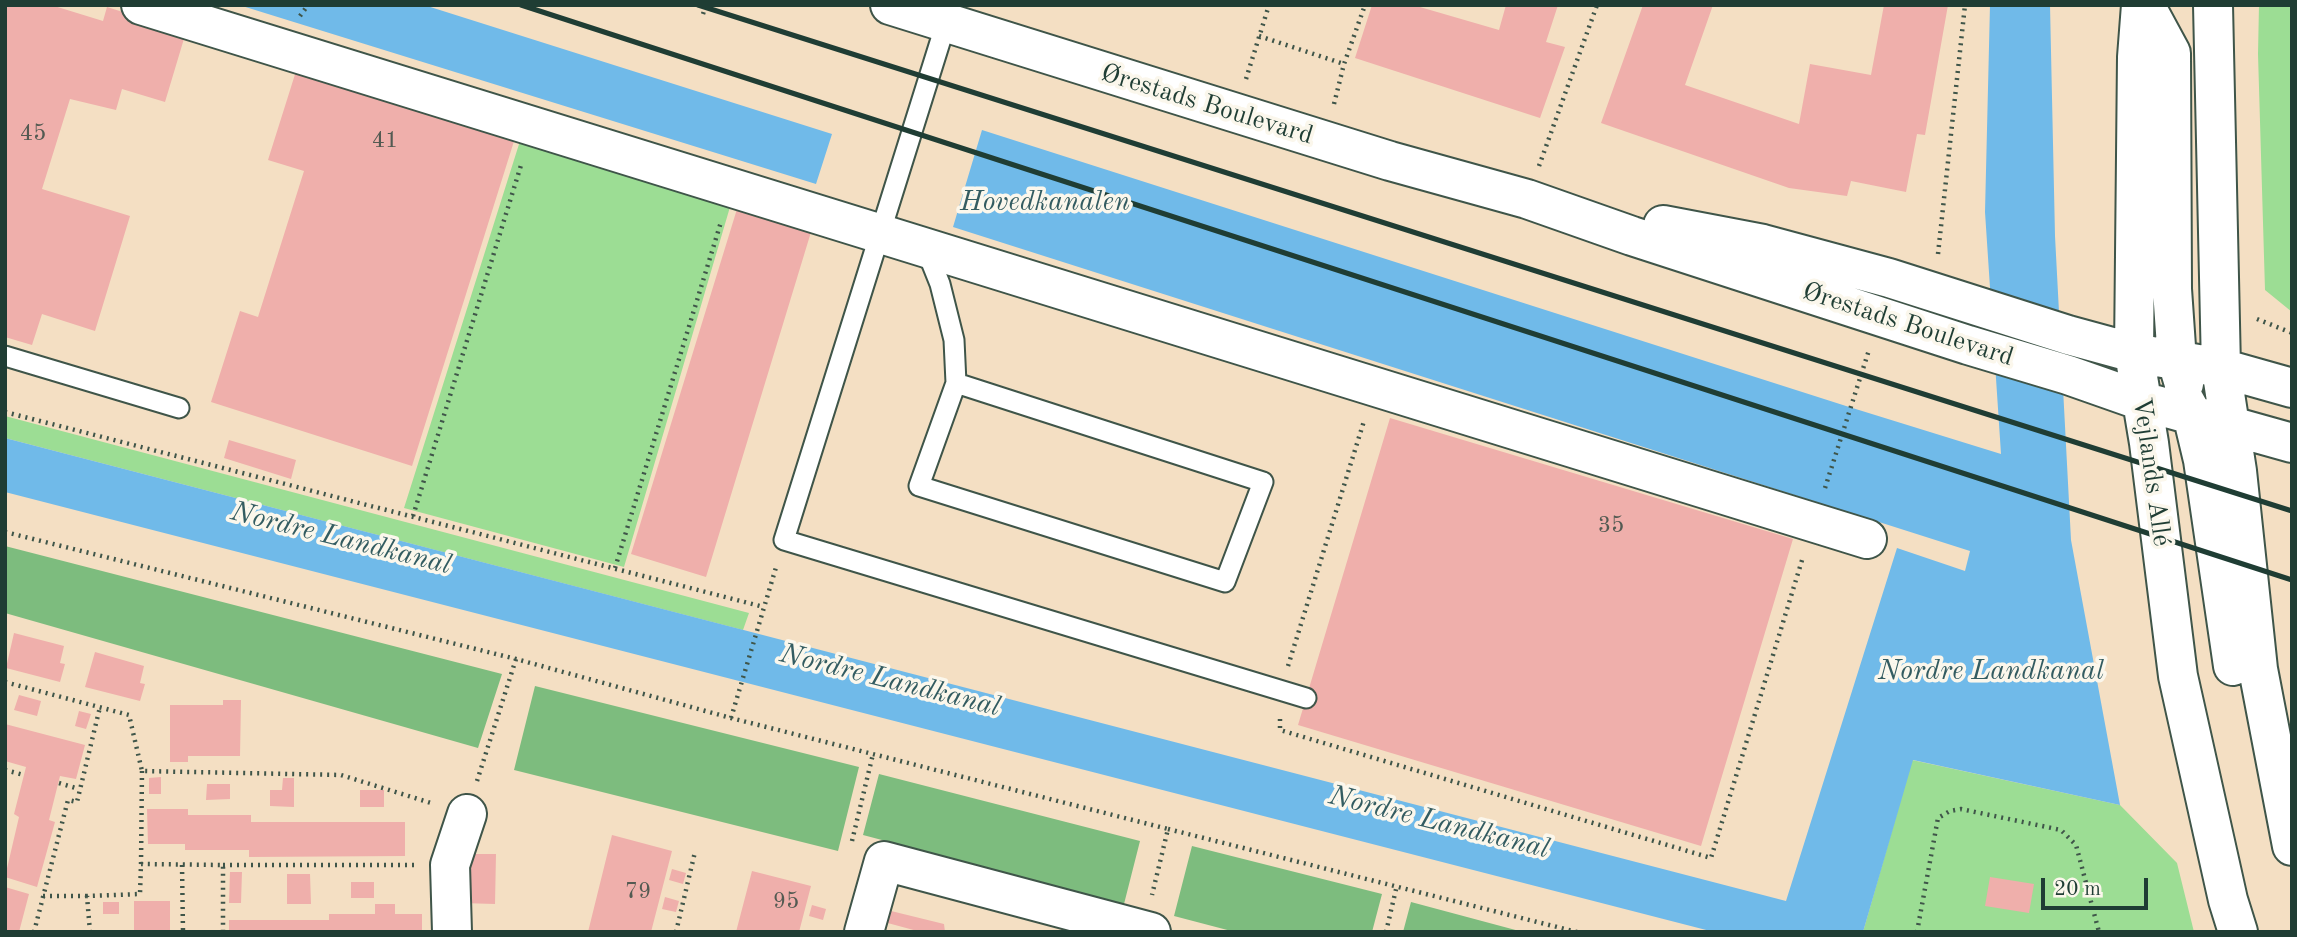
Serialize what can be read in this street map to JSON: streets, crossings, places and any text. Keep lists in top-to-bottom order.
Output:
{
  "streets": {
    "street": ["Ørestads Boulevard", "Vejlands Allé"]
  },
  "crossings": [
    ["Ørestads Boulevard", "Vejlands Allé"]
  ],
  "water": ["Hovedkanalen", "Nordre Landkanal"],
  "house_numbers": [
    "45",
    "41",
    "35",
    "79",
    "95"
  ],
  "scale_bar": "20 m"
}
